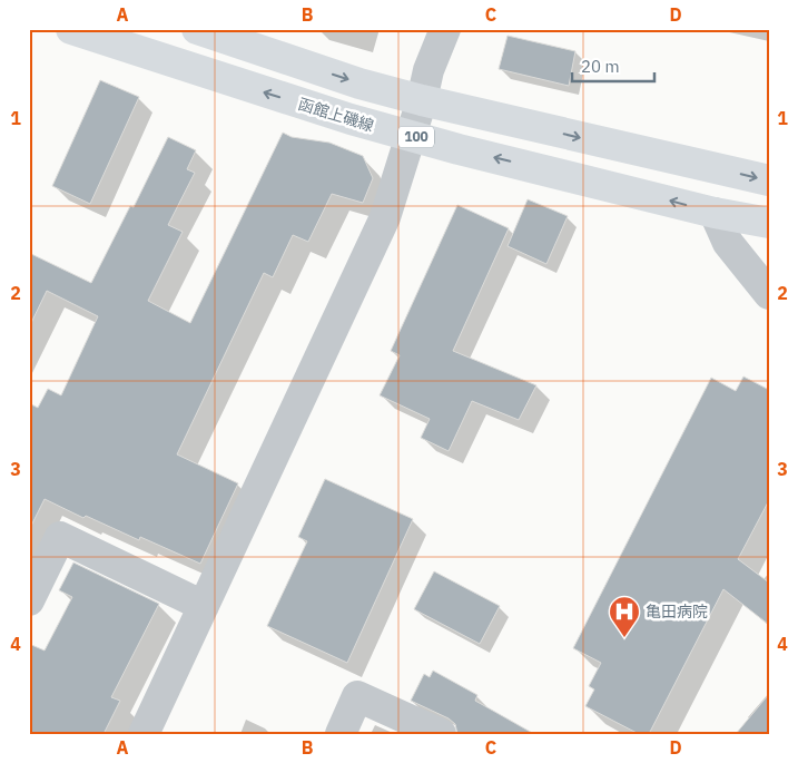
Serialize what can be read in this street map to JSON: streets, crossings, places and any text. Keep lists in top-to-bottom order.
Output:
{
  "streets": {
    "main road": ["函館上磯線", "100"]
  },
  "places": {
    "hospital": ["亀田病院"]
  },
  "scale_bar": "20 m",
  "grid": {
    "columns": [
      "A",
      "B",
      "C",
      "D"
    ],
    "rows": [
      "1",
      "2",
      "3",
      "4"
    ]
  }
}
